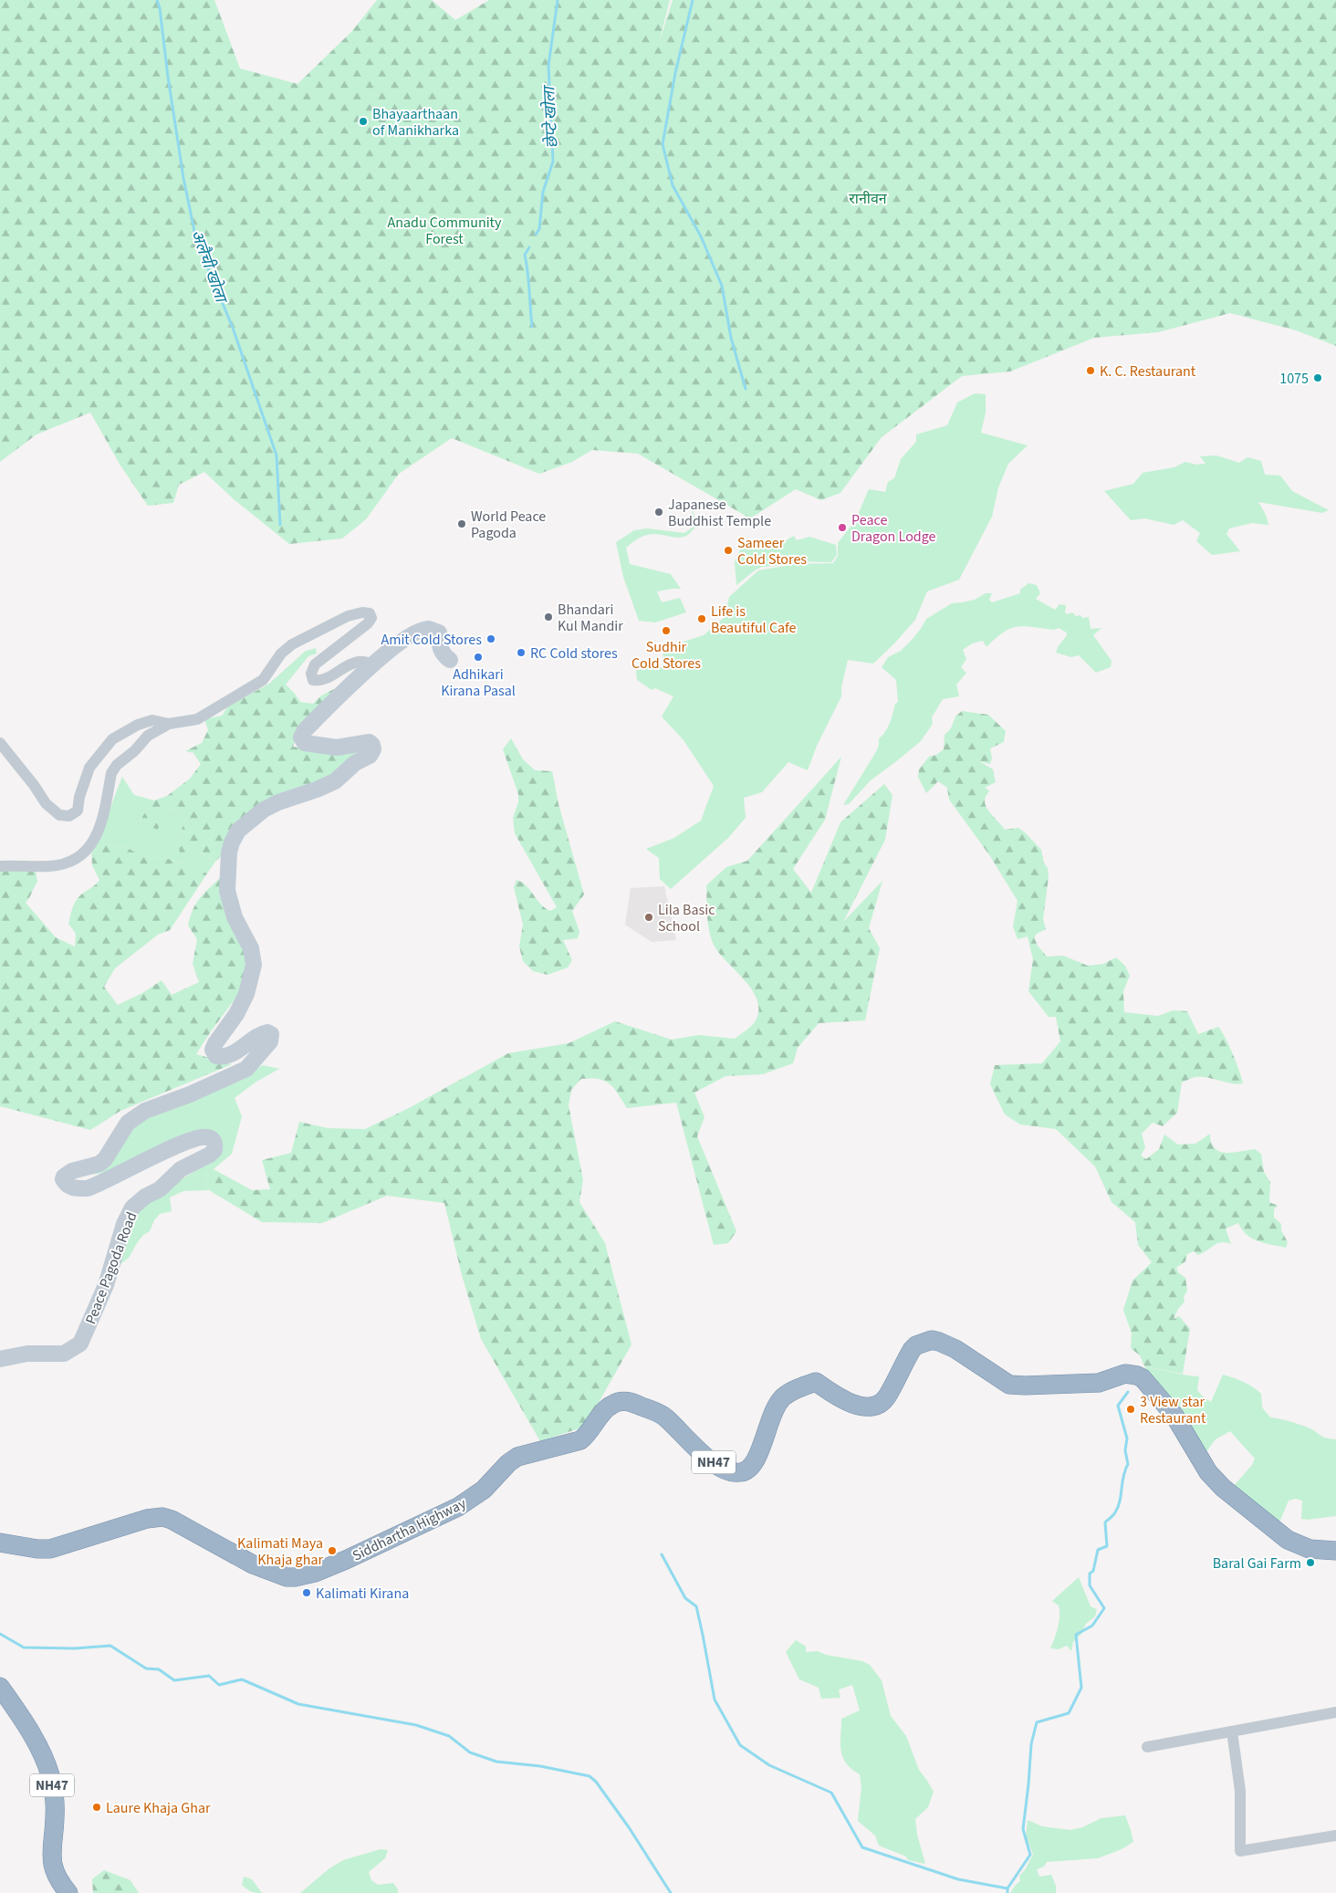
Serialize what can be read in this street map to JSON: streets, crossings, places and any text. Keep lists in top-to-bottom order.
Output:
{
  "streets": {
    "highway": ["NH47", "Siddhartha Highway"],
    "main road": ["Peace Pagoda Road"]
  },
  "water": ["छेप्टे खोला", "अलैची खोला"],
  "parks": ["रानीवन", "Anadu Community Forest"],
  "places": [
    "Bhayaarthaan of Manikharka",
    "K. C. Restaurant",
    "1075",
    "Japanese Buddhist Temple",
    "World Peace Pagoda",
    "Peace Dragon Lodge",
    "Sameer Cold Stores",
    "Bhandari Kul Mandir",
    "Life is Beautiful Cafe",
    "Sudhir Cold Stores",
    "Amit Cold Stores",
    "RC Cold stores",
    "Adhikari Kirana Pasal",
    "Lila Basic School",
    "3 View star Restaurant",
    "Kalimati Maya Khaja ghar",
    "Baral Gai Farm",
    "Kalimati Kirana",
    "Laure Khaja Ghar"
  ]
}
